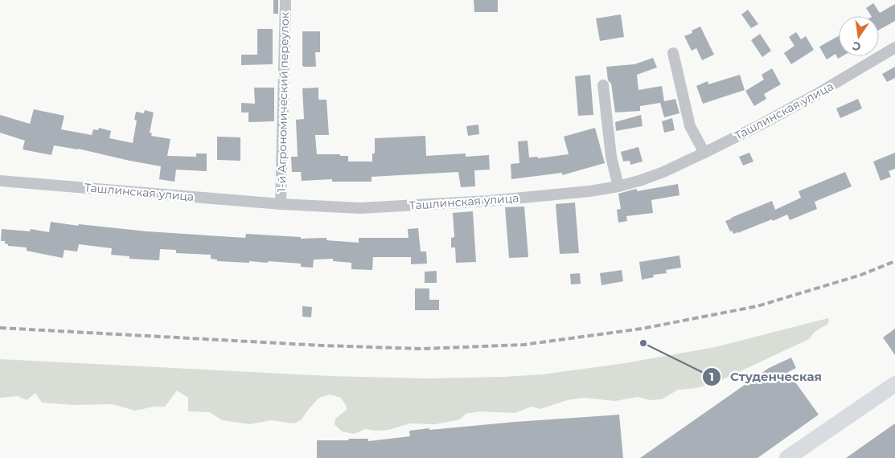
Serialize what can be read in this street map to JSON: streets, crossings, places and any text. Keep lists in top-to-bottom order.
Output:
{
  "streets": {
    "street": ["1-й Агрономический переулок", "Ташлинская улица"]
  },
  "crossings": [
    ["1-й Агрономический переулок", "Ташлинская улица"]
  ],
  "places": ["Студенческая"],
  "north": "bottom"
}
